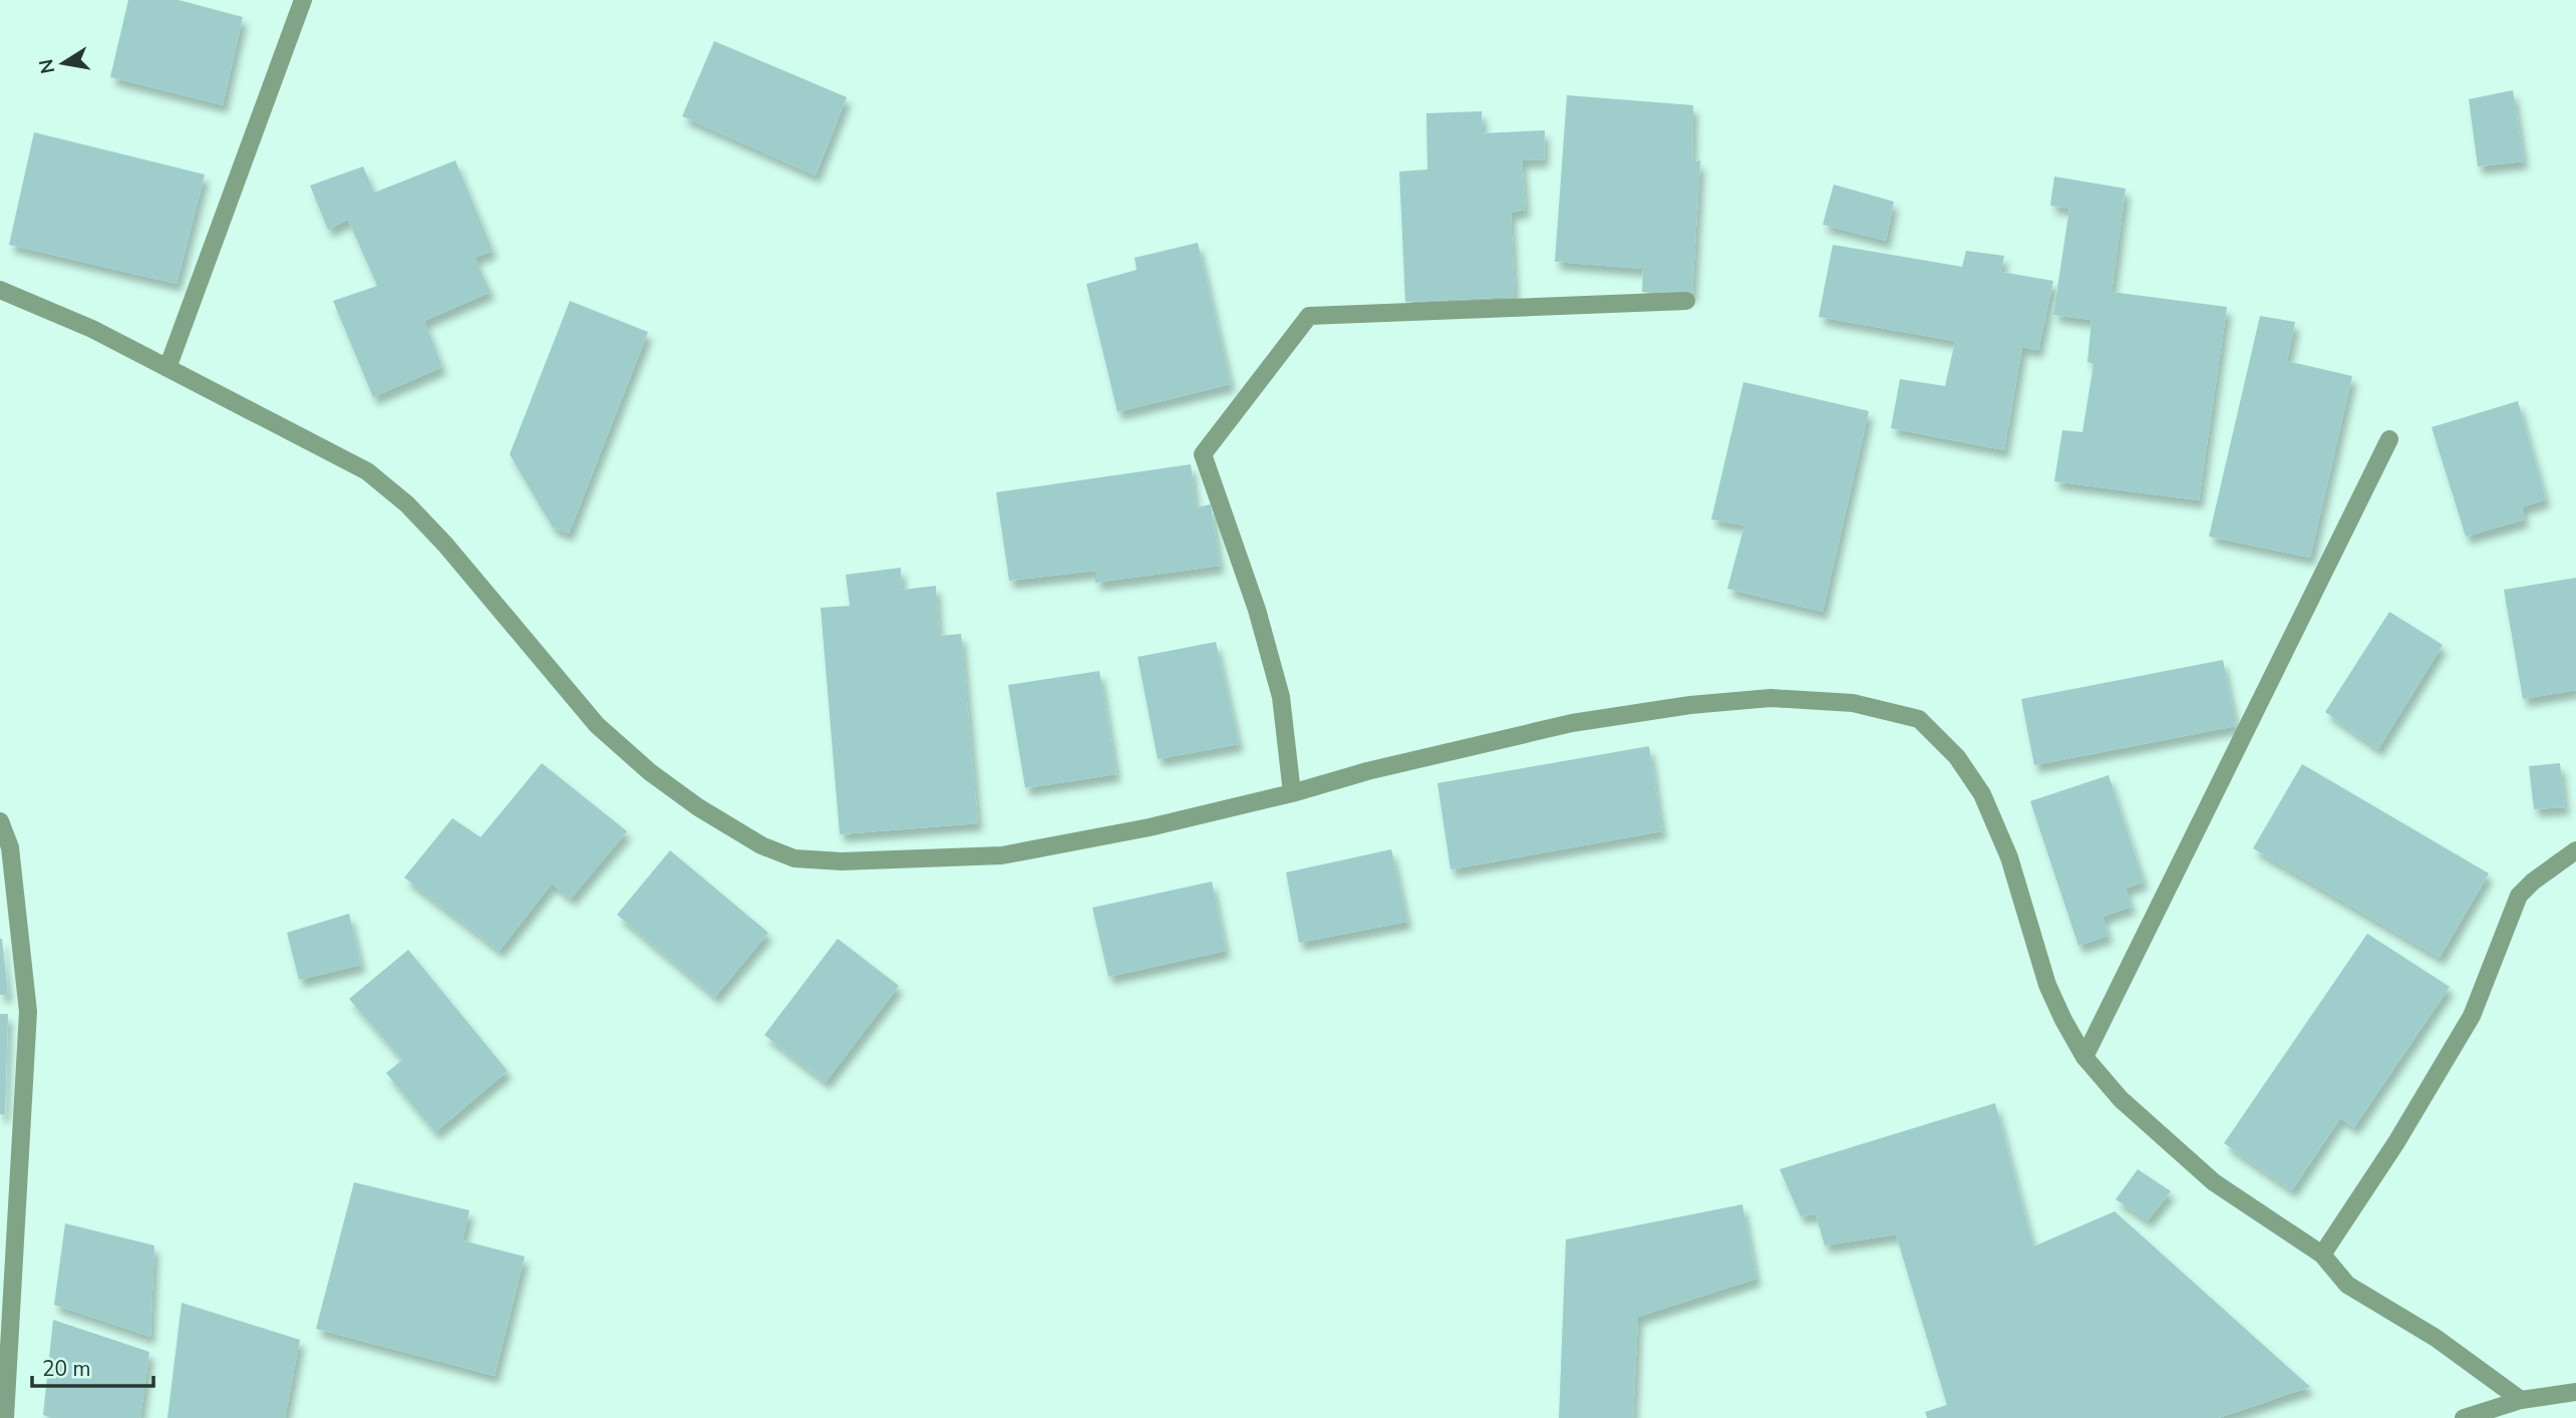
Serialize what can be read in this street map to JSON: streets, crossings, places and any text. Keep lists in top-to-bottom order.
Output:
{
  "scale_bar": "20 m",
  "north": "left"
}
